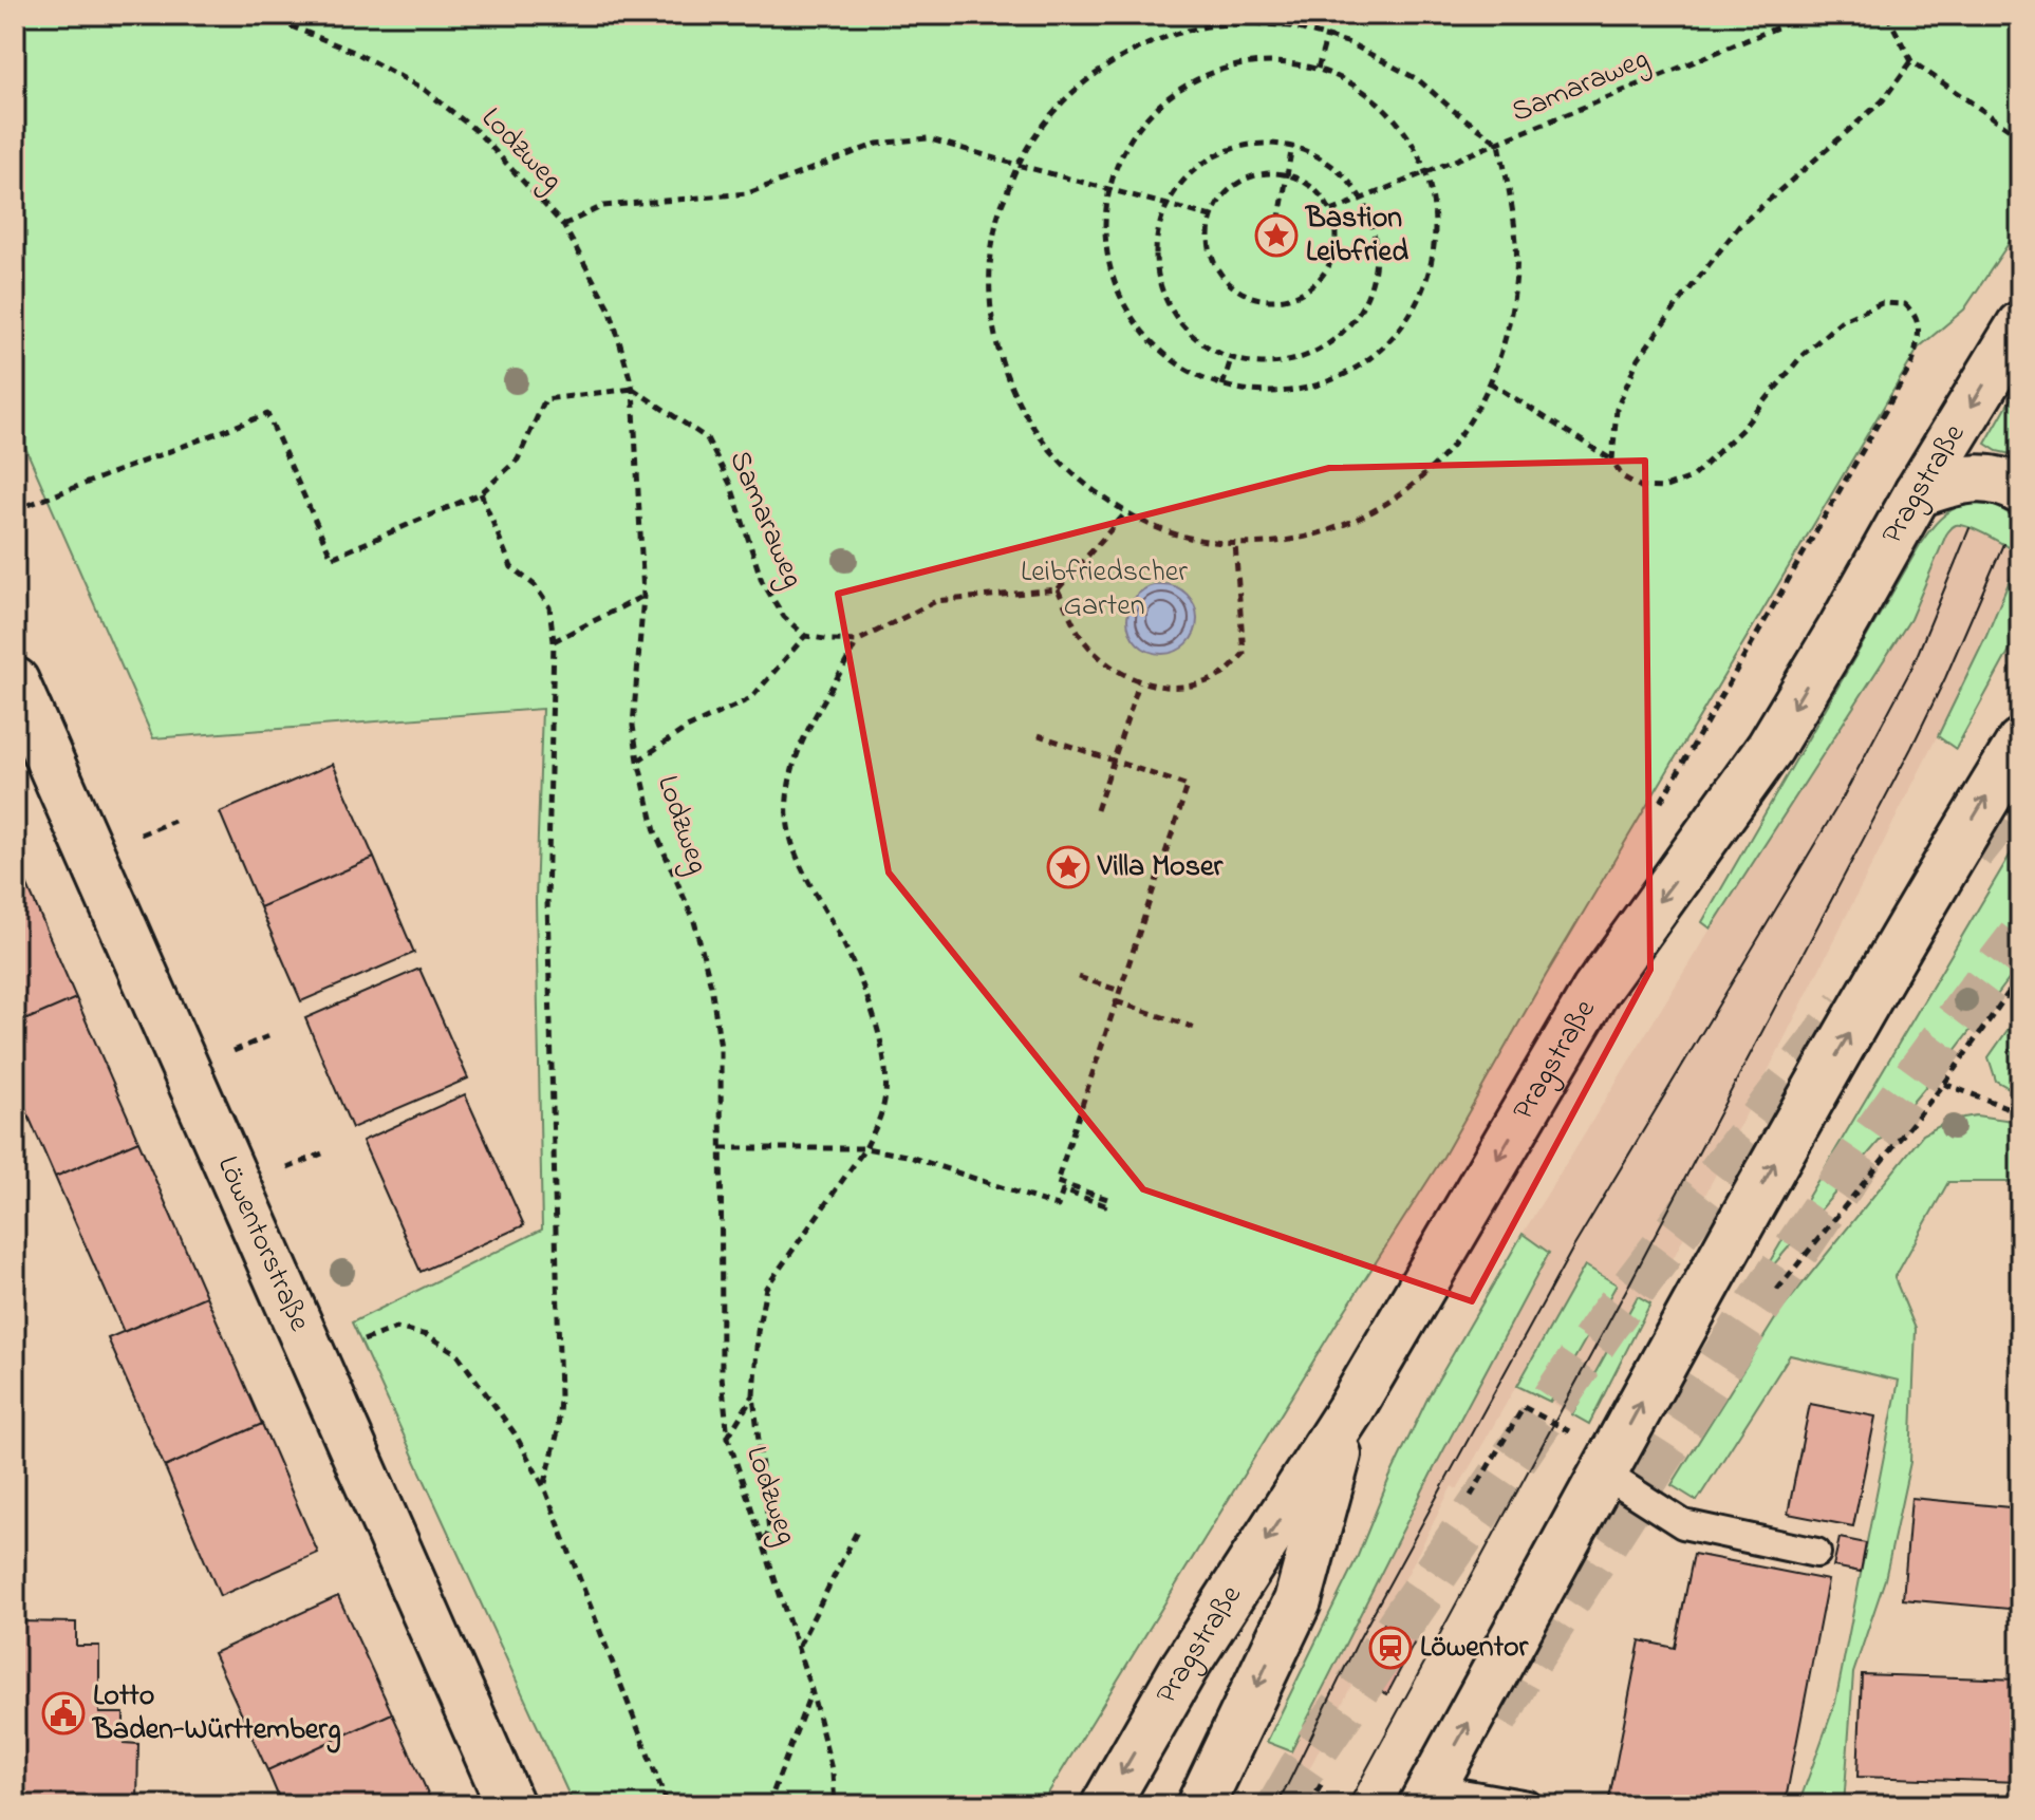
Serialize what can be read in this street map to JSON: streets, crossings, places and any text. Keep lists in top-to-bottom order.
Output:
{
  "streets": {
    "main road": ["Pragstraße", "Löwentorstraße"],
    "path": ["Samaraweg", "Lodzweg"]
  },
  "crossings": [
    ["Samaraweg", "Lodzweg"]
  ],
  "parks": ["Leibfriedscher Garten"],
  "places": {
    "place": ["Bastion Leibfried", "Villa Moser"],
    "station": ["Löwentor"],
    "public building": ["Lotto Baden-Württemberg"]
  }
}
